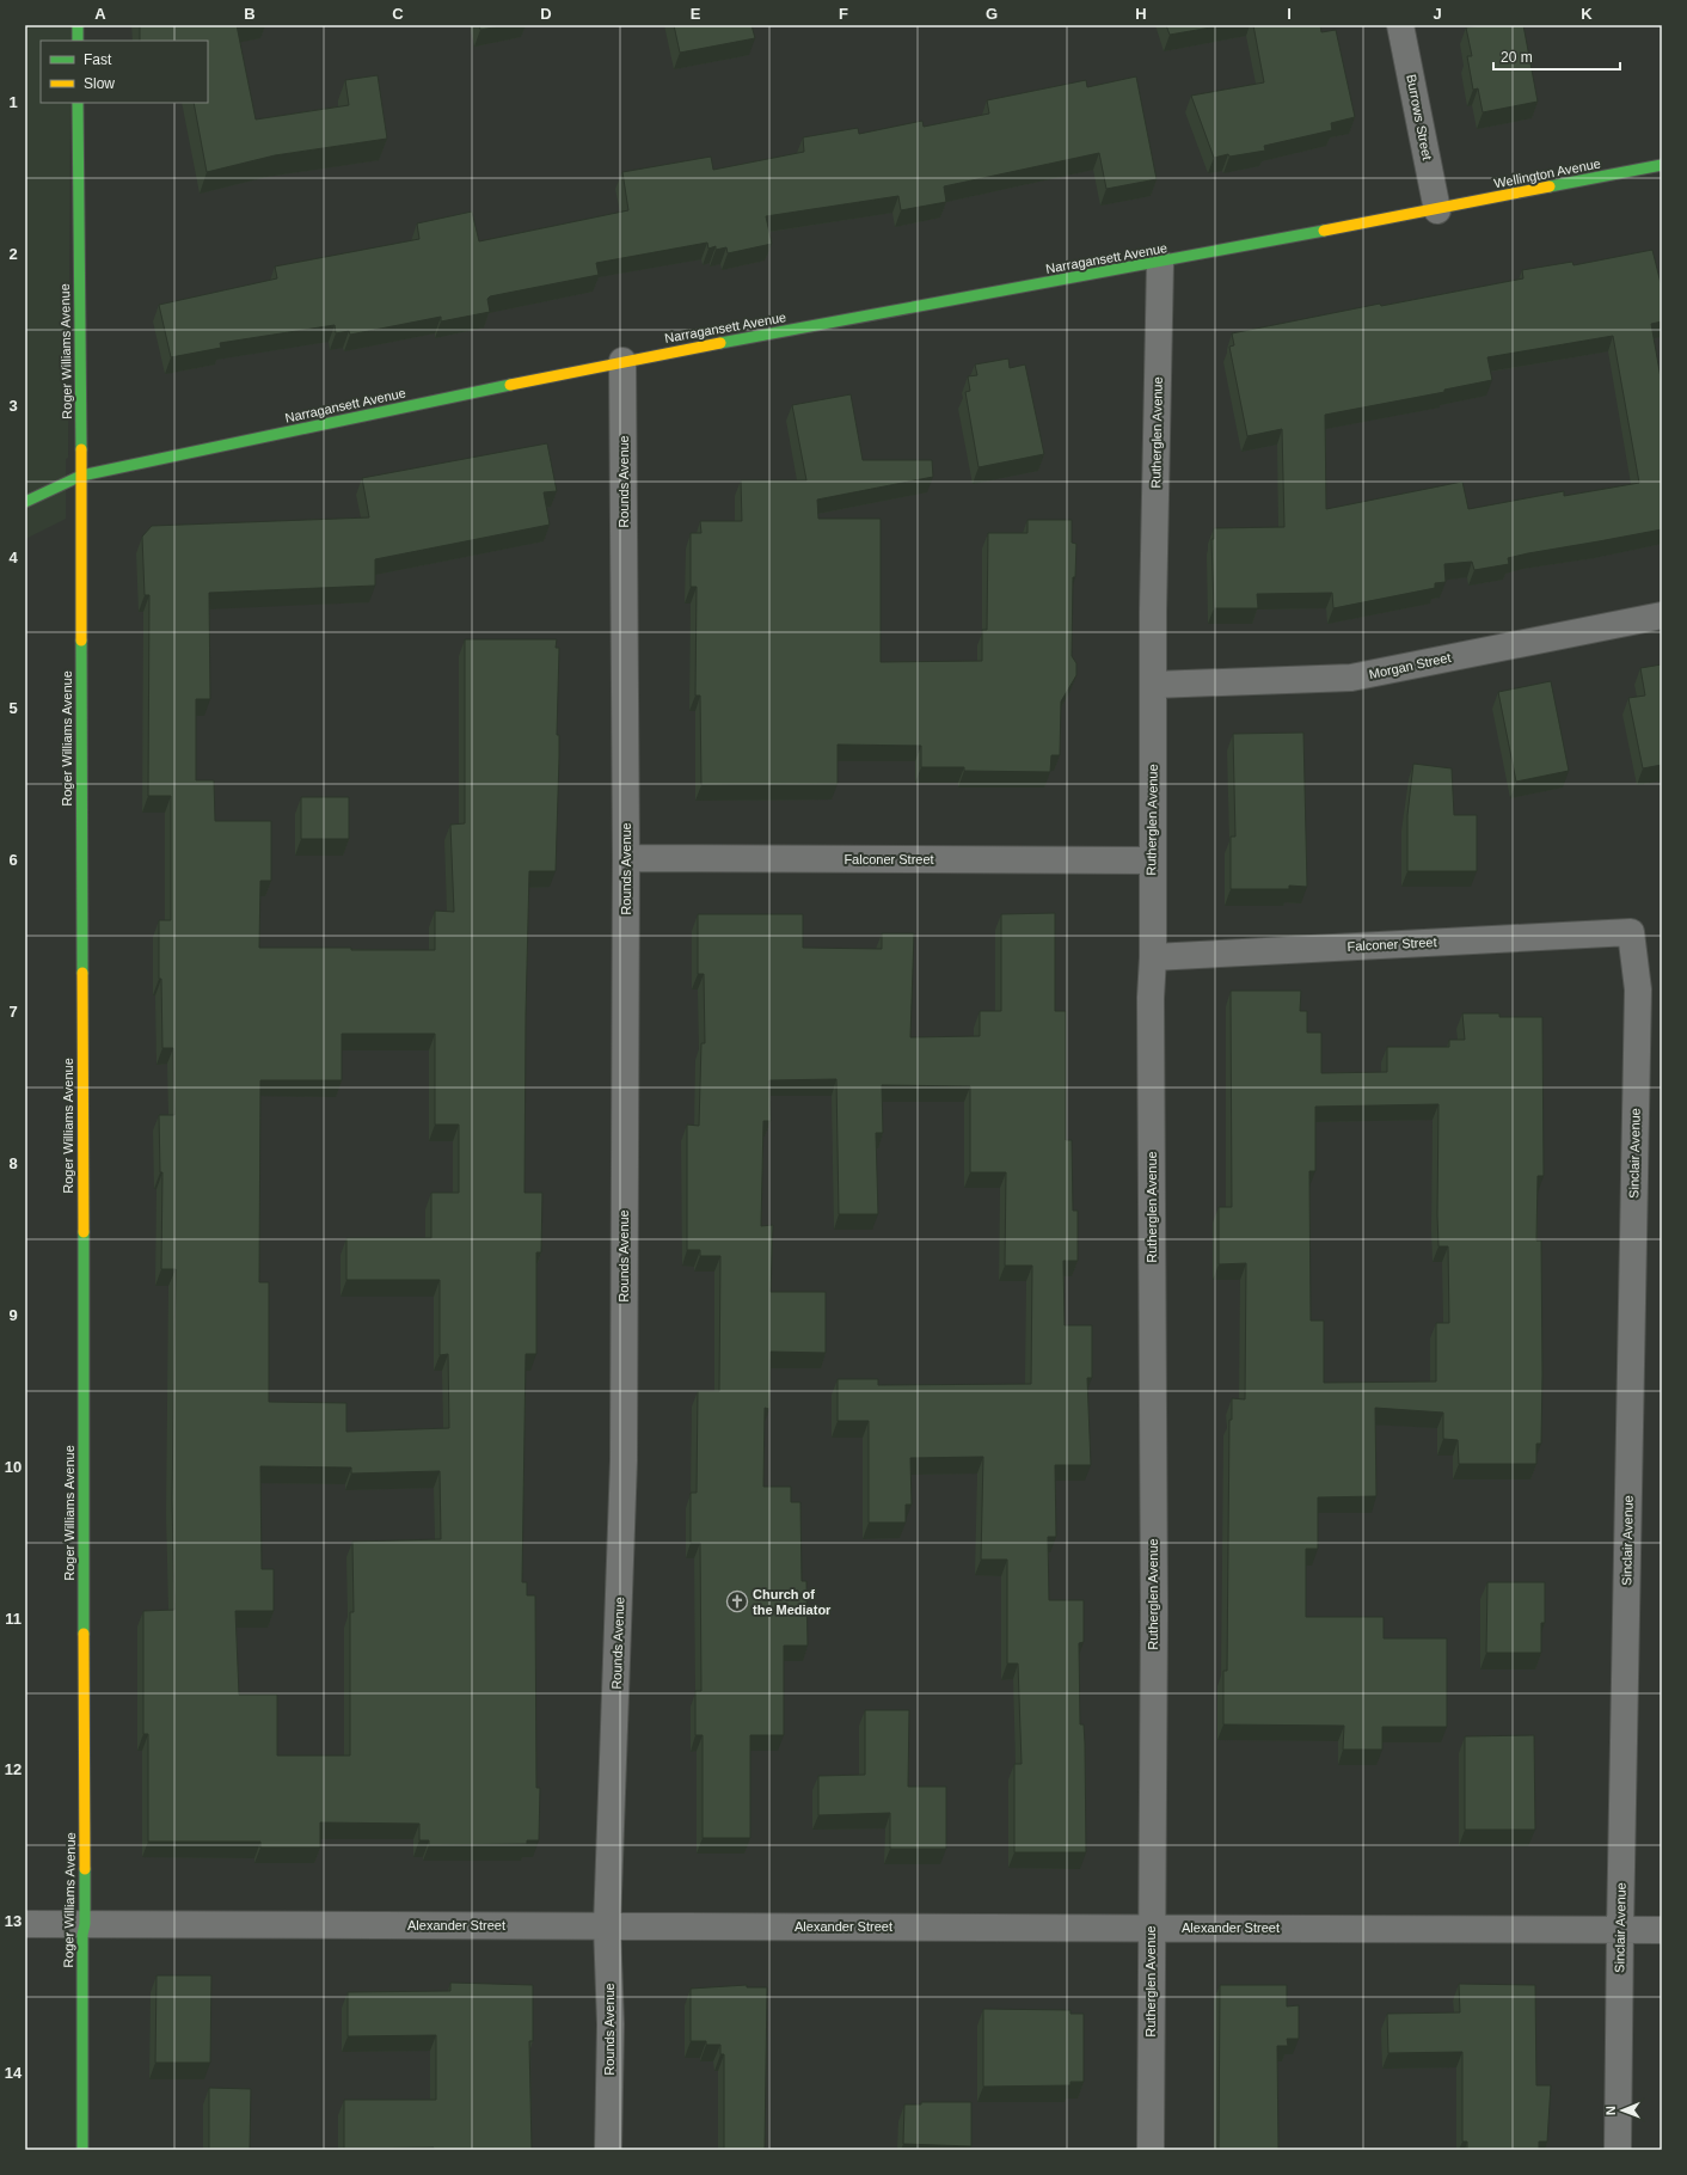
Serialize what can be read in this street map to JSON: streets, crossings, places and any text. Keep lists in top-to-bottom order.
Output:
{
  "streets": {
    "main road": ["Wellington Avenue", "Narragansett Avenue", "Roger Williams Avenue"],
    "street": [
      "Burrows Street",
      "Rutherglen Avenue",
      "Rounds Avenue",
      "Morgan Street",
      "Falconer Street",
      "Sinclair Avenue",
      "Alexander Street"
    ]
  },
  "crossings": [
    ["Burrows Street", "Wellington Avenue"],
    ["Burrows Street", "Narragansett Avenue"],
    ["Wellington Avenue", "Narragansett Avenue"],
    ["Narragansett Avenue", "Roger Williams Avenue"],
    ["Narragansett Avenue", "Rutherglen Avenue"],
    ["Narragansett Avenue", "Rounds Avenue"],
    ["Roger Williams Avenue", "Alexander Street"],
    ["Rutherglen Avenue", "Morgan Street"],
    ["Rutherglen Avenue", "Falconer Street"],
    ["Rutherglen Avenue", "Alexander Street"],
    ["Rounds Avenue", "Falconer Street"],
    ["Rounds Avenue", "Alexander Street"],
    ["Falconer Street", "Sinclair Avenue"],
    ["Sinclair Avenue", "Alexander Street"]
  ],
  "places": {
    "church": ["Church of the Mediator"]
  },
  "legend": ["Fast", "Slow"],
  "scale_bar": "20 m",
  "north": "left",
  "grid": {
    "columns": [
      "A",
      "B",
      "C",
      "D",
      "E",
      "F",
      "G",
      "H",
      "I",
      "J",
      "K"
    ],
    "rows": [
      "1",
      "2",
      "3",
      "4",
      "5",
      "6",
      "7",
      "8",
      "9",
      "10",
      "11",
      "12",
      "13",
      "14"
    ]
  }
}
